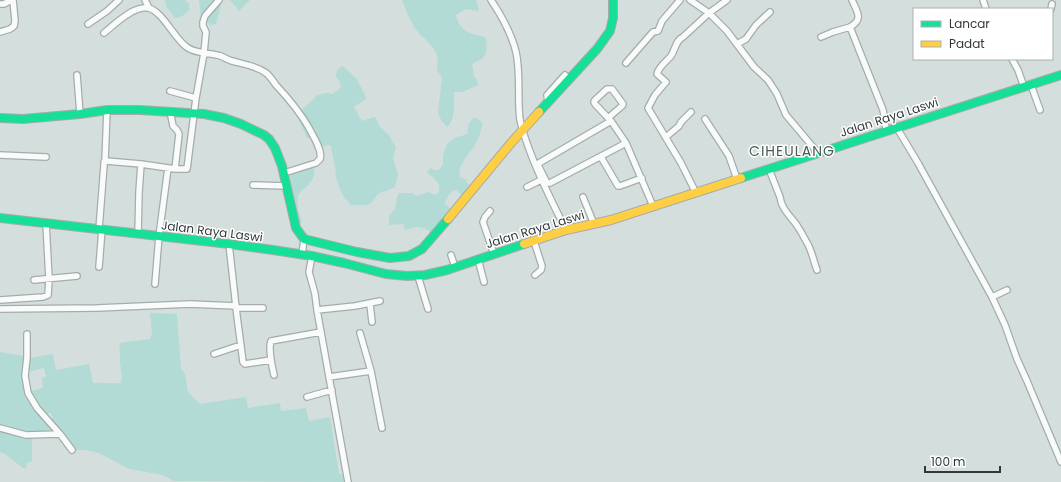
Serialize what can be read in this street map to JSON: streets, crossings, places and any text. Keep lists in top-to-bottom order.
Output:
{
  "streets": {
    "main road": ["Jalan Raya Laswi"]
  },
  "districts": ["CIHEULANG"],
  "legend": ["Lancar", "Padat"],
  "scale_bar": "100 m"
}
